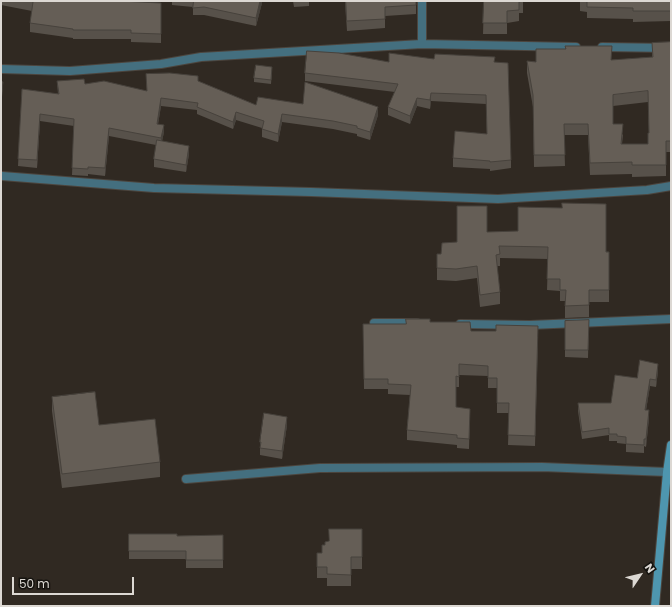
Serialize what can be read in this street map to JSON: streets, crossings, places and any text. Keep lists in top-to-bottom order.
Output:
{
  "scale_bar": "50 m",
  "north": "top right"
}
